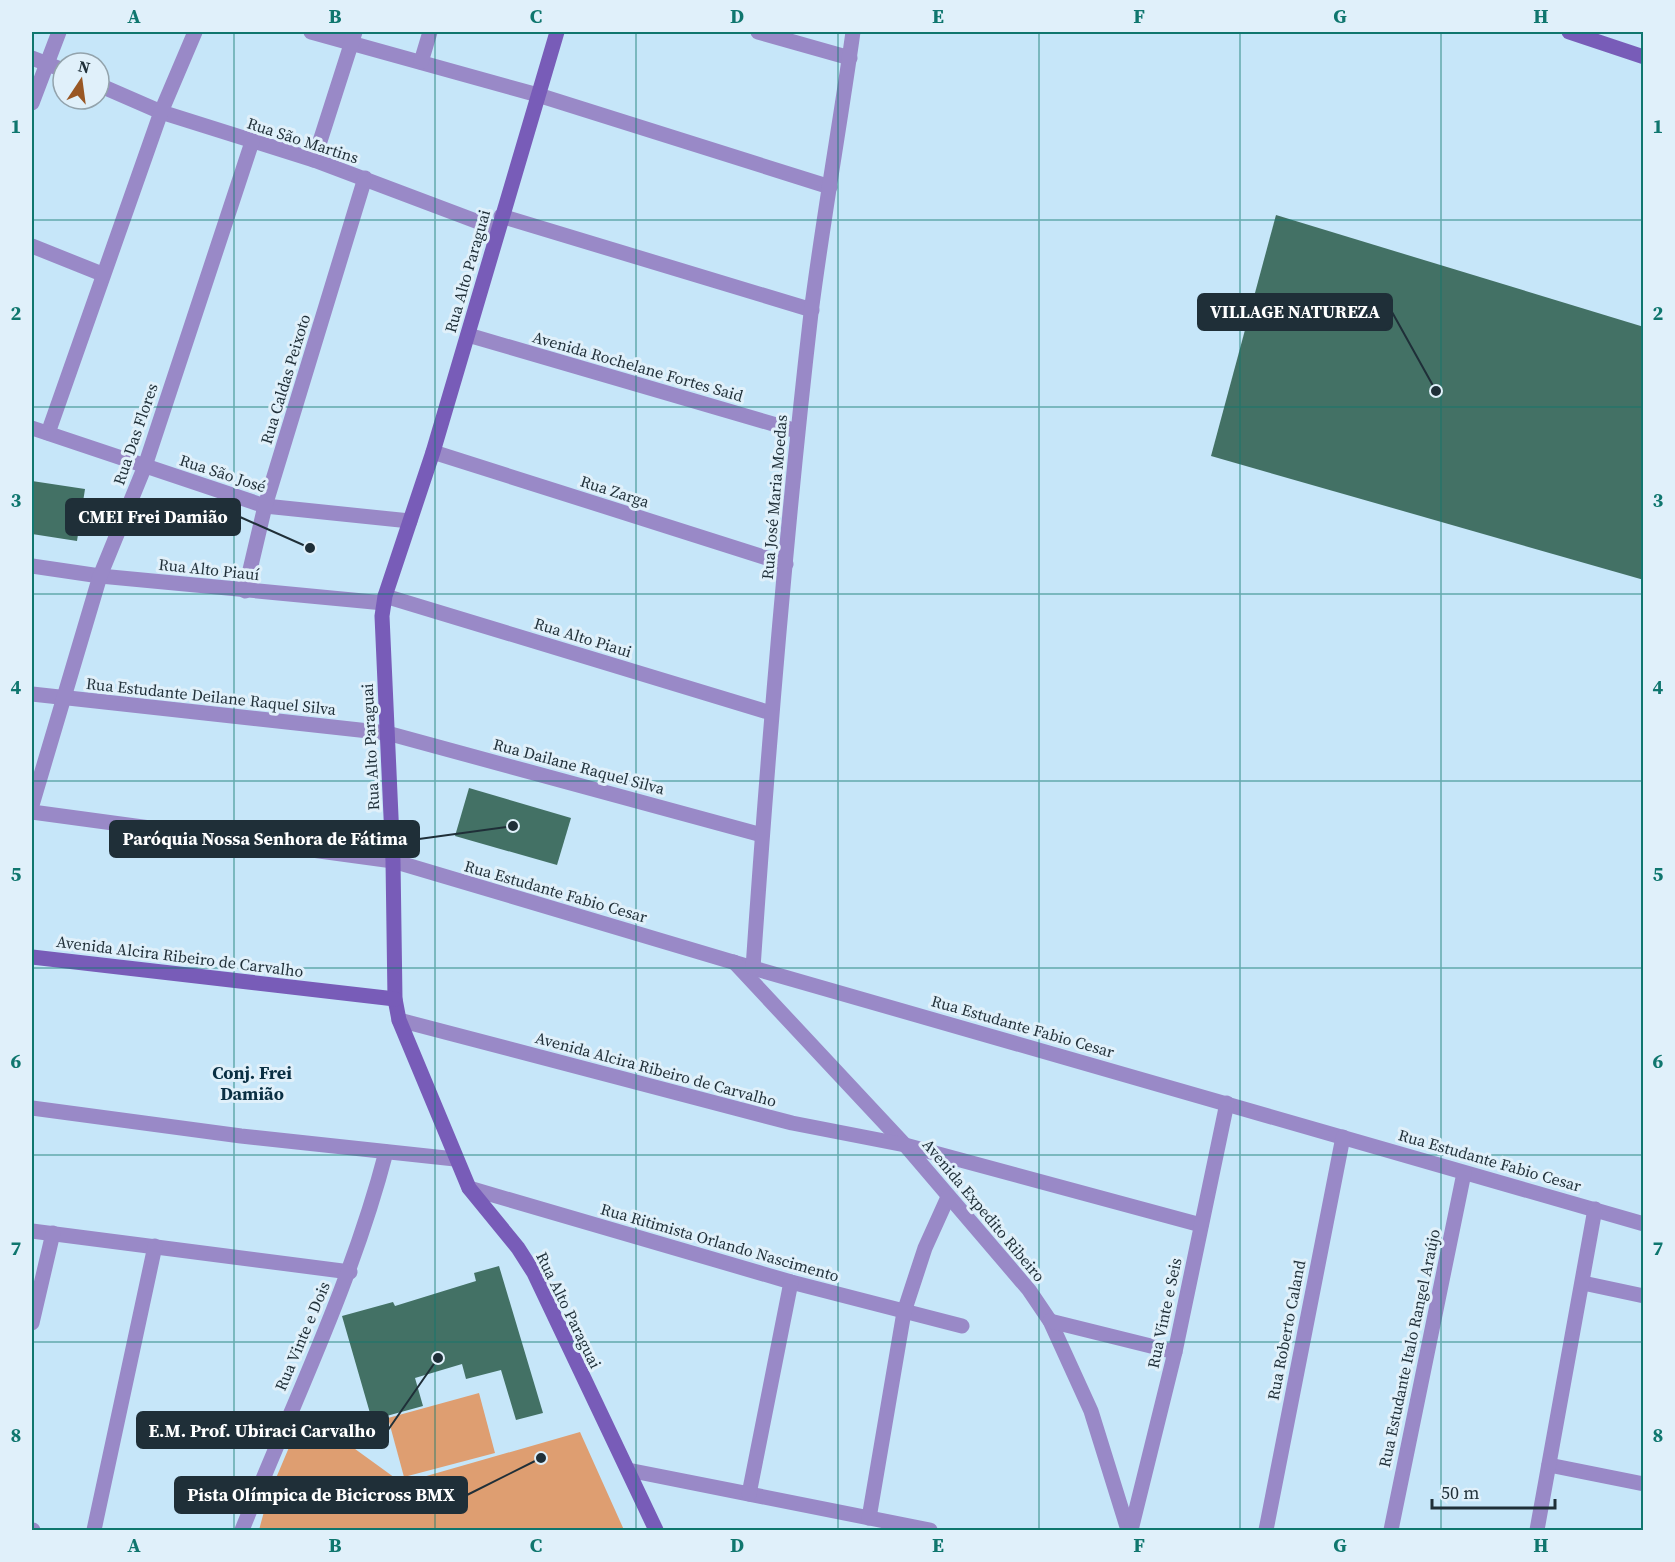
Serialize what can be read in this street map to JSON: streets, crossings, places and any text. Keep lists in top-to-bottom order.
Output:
{
  "streets": {
    "street": [
      "Rua São Martins",
      "Rua Alto Paraguai",
      "Avenida Rochelane Fortes Said",
      "Rua Caldas Peixoto",
      "Rua Das Flores",
      "Rua São José",
      "Rua Zarga",
      "Rua José Maria Moedas",
      "Rua Alto Piauí",
      "Rua Alto Piaui",
      "Rua Estudante Deilane Raquel Silva",
      "Rua Dailane Raquel Silva",
      "Rua Estudante Fabio Cesar",
      "Avenida Alcira Ribeiro de Carvalho",
      "Avenida Expedito Ribeiro",
      "Rua Ritimista Orlando Nascimento",
      "Rua Vinte e Seis",
      "Rua Roberto Caland",
      "Rua Vinte e Dois",
      "Rua Estudante Italo Rangel Araújo"
    ]
  },
  "crossings": [
    ["Rua São Martins", "Rua Alto Paraguai"],
    ["Rua São Martins", "Rua Caldas Peixoto"],
    ["Rua São Martins", "Rua Das Flores"],
    ["Rua São Martins", "Rua José Maria Moedas"],
    ["Rua Alto Paraguai", "Avenida Rochelane Fortes Said"],
    ["Rua Alto Paraguai", "Rua São José"],
    ["Rua Alto Paraguai", "Rua Zarga"],
    ["Rua Alto Paraguai", "Rua Alto Piauí"],
    ["Rua Alto Paraguai", "Rua Alto Piaui"],
    ["Rua Alto Paraguai", "Rua Estudante Deilane Raquel Silva"],
    ["Rua Alto Paraguai", "Rua Dailane Raquel Silva"],
    ["Rua Alto Paraguai", "Rua Estudante Fabio Cesar"],
    ["Rua Alto Paraguai", "Avenida Alcira Ribeiro de Carvalho"],
    ["Rua Alto Paraguai", "Rua Ritimista Orlando Nascimento"],
    ["Avenida Rochelane Fortes Said", "Rua José Maria Moedas"],
    ["Rua Caldas Peixoto", "Rua São José"],
    ["Rua Caldas Peixoto", "Rua Alto Piauí"],
    ["Rua Das Flores", "Rua São José"],
    ["Rua Das Flores", "Rua Alto Piauí"],
    ["Rua Das Flores", "Rua Estudante Deilane Raquel Silva"],
    ["Rua Zarga", "Rua José Maria Moedas"],
    ["Rua José Maria Moedas", "Rua Alto Piaui"],
    ["Rua José Maria Moedas", "Rua Dailane Raquel Silva"],
    ["Rua José Maria Moedas", "Rua Estudante Fabio Cesar"],
    ["Rua Alto Piauí", "Rua Alto Piaui"],
    ["Rua Estudante Deilane Raquel Silva", "Rua Dailane Raquel Silva"],
    ["Rua Estudante Fabio Cesar", "Avenida Expedito Ribeiro"],
    ["Rua Estudante Fabio Cesar", "Rua Vinte e Seis"],
    ["Rua Estudante Fabio Cesar", "Rua Roberto Caland"],
    ["Rua Estudante Fabio Cesar", "Rua Estudante Italo Rangel Araújo"],
    ["Avenida Alcira Ribeiro de Carvalho", "Avenida Expedito Ribeiro"],
    ["Avenida Alcira Ribeiro de Carvalho", "Rua Vinte e Seis"],
    ["Avenida Expedito Ribeiro", "Rua Vinte e Seis"]
  ],
  "districts": ["Conj. Frei Damião"],
  "places": [
    "VILLAGE NATUREZA",
    "CMEI Frei Damião",
    "Paróquia Nossa Senhora de Fátima",
    "E.M. Prof. Ubiraci Carvalho",
    "Pista Olímpica de Bicicross BMX"
  ],
  "scale_bar": "50 m",
  "north": "top",
  "grid": {
    "columns": [
      "A",
      "B",
      "C",
      "D",
      "E",
      "F",
      "G",
      "H"
    ],
    "rows": [
      "1",
      "2",
      "3",
      "4",
      "5",
      "6",
      "7",
      "8"
    ]
  }
}
